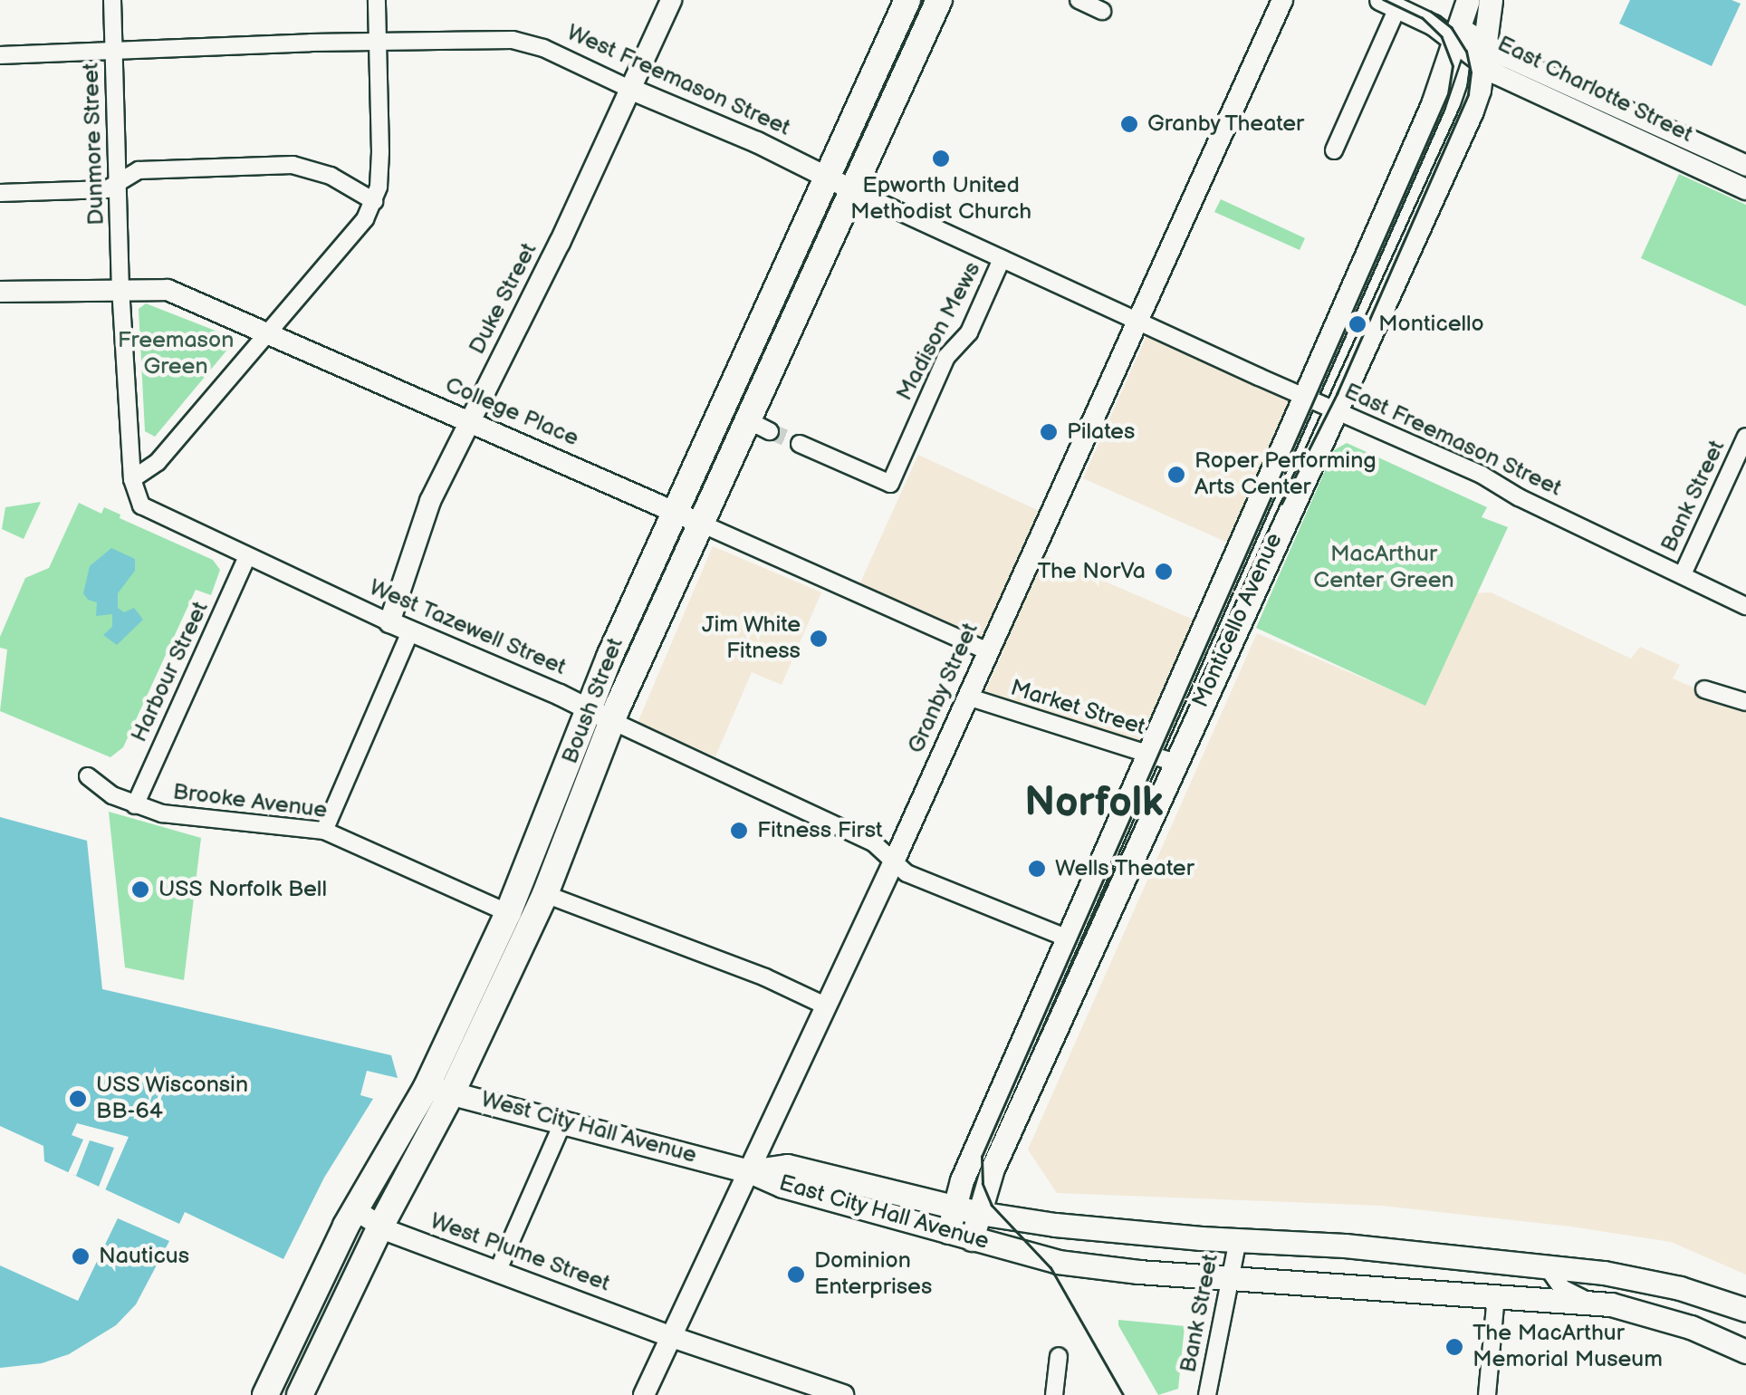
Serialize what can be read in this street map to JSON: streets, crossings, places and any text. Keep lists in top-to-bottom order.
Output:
{
  "streets": {
    "main road": [
      "Monticello Avenue",
      "Boush Street",
      "West City Hall Avenue",
      "East City Hall Avenue"
    ],
    "street": [
      "West Freemason Street",
      "East Charlotte Street",
      "Dunmore Street",
      "Duke Street",
      "Madison Mews",
      "College Place",
      "East Freemason Street",
      "Bank Street",
      "West Tazewell Street",
      "Harbour Street",
      "Granby Street",
      "Market Street",
      "Brooke Avenue",
      "West Plume Street"
    ]
  },
  "crossings": [
    ["West Freemason Street", "Dunmore Street"],
    ["West Freemason Street", "Duke Street"],
    ["West Freemason Street", "Madison Mews"],
    ["West Freemason Street", "East Freemason Street"],
    ["West Freemason Street", "Granby Street"],
    ["West Freemason Street", "Boush Street"],
    ["East Charlotte Street", "Monticello Avenue"],
    ["Dunmore Street", "College Place"],
    ["Dunmore Street", "West Tazewell Street"],
    ["Duke Street", "College Place"],
    ["Duke Street", "West Tazewell Street"],
    ["College Place", "Granby Street"],
    ["College Place", "Boush Street"],
    ["East Freemason Street", "Bank Street"],
    ["East Freemason Street", "Monticello Avenue"],
    ["East Freemason Street", "Granby Street"],
    ["Bank Street", "East City Hall Avenue"],
    ["Monticello Avenue", "West Tazewell Street"],
    ["Monticello Avenue", "Market Street"],
    ["Monticello Avenue", "East City Hall Avenue"],
    ["West Tazewell Street", "Harbour Street"],
    ["West Tazewell Street", "Granby Street"],
    ["West Tazewell Street", "Boush Street"],
    ["Harbour Street", "Brooke Avenue"],
    ["Granby Street", "Market Street"],
    ["Granby Street", "West City Hall Avenue"],
    ["Granby Street", "East City Hall Avenue"],
    ["Granby Street", "West Plume Street"],
    ["Boush Street", "Brooke Avenue"],
    ["Boush Street", "West City Hall Avenue"],
    ["Boush Street", "West Plume Street"],
    ["West City Hall Avenue", "East City Hall Avenue"]
  ],
  "districts": ["Norfolk"],
  "parks": ["Freemason Green", "MacArthur Center Green"],
  "places": [
    "Granby Theater",
    "Epworth United Methodist Church",
    "Monticello",
    "Pilates",
    "Roper Performing Arts Center",
    "The NorVa",
    "Jim White Fitness",
    "Fitness First",
    "Wells Theater",
    "USS Norfolk Bell",
    "USS Wisconsin BB-64",
    "Nauticus",
    "Dominion Enterprises",
    "The MacArthur Memorial Museum"
  ]
}
